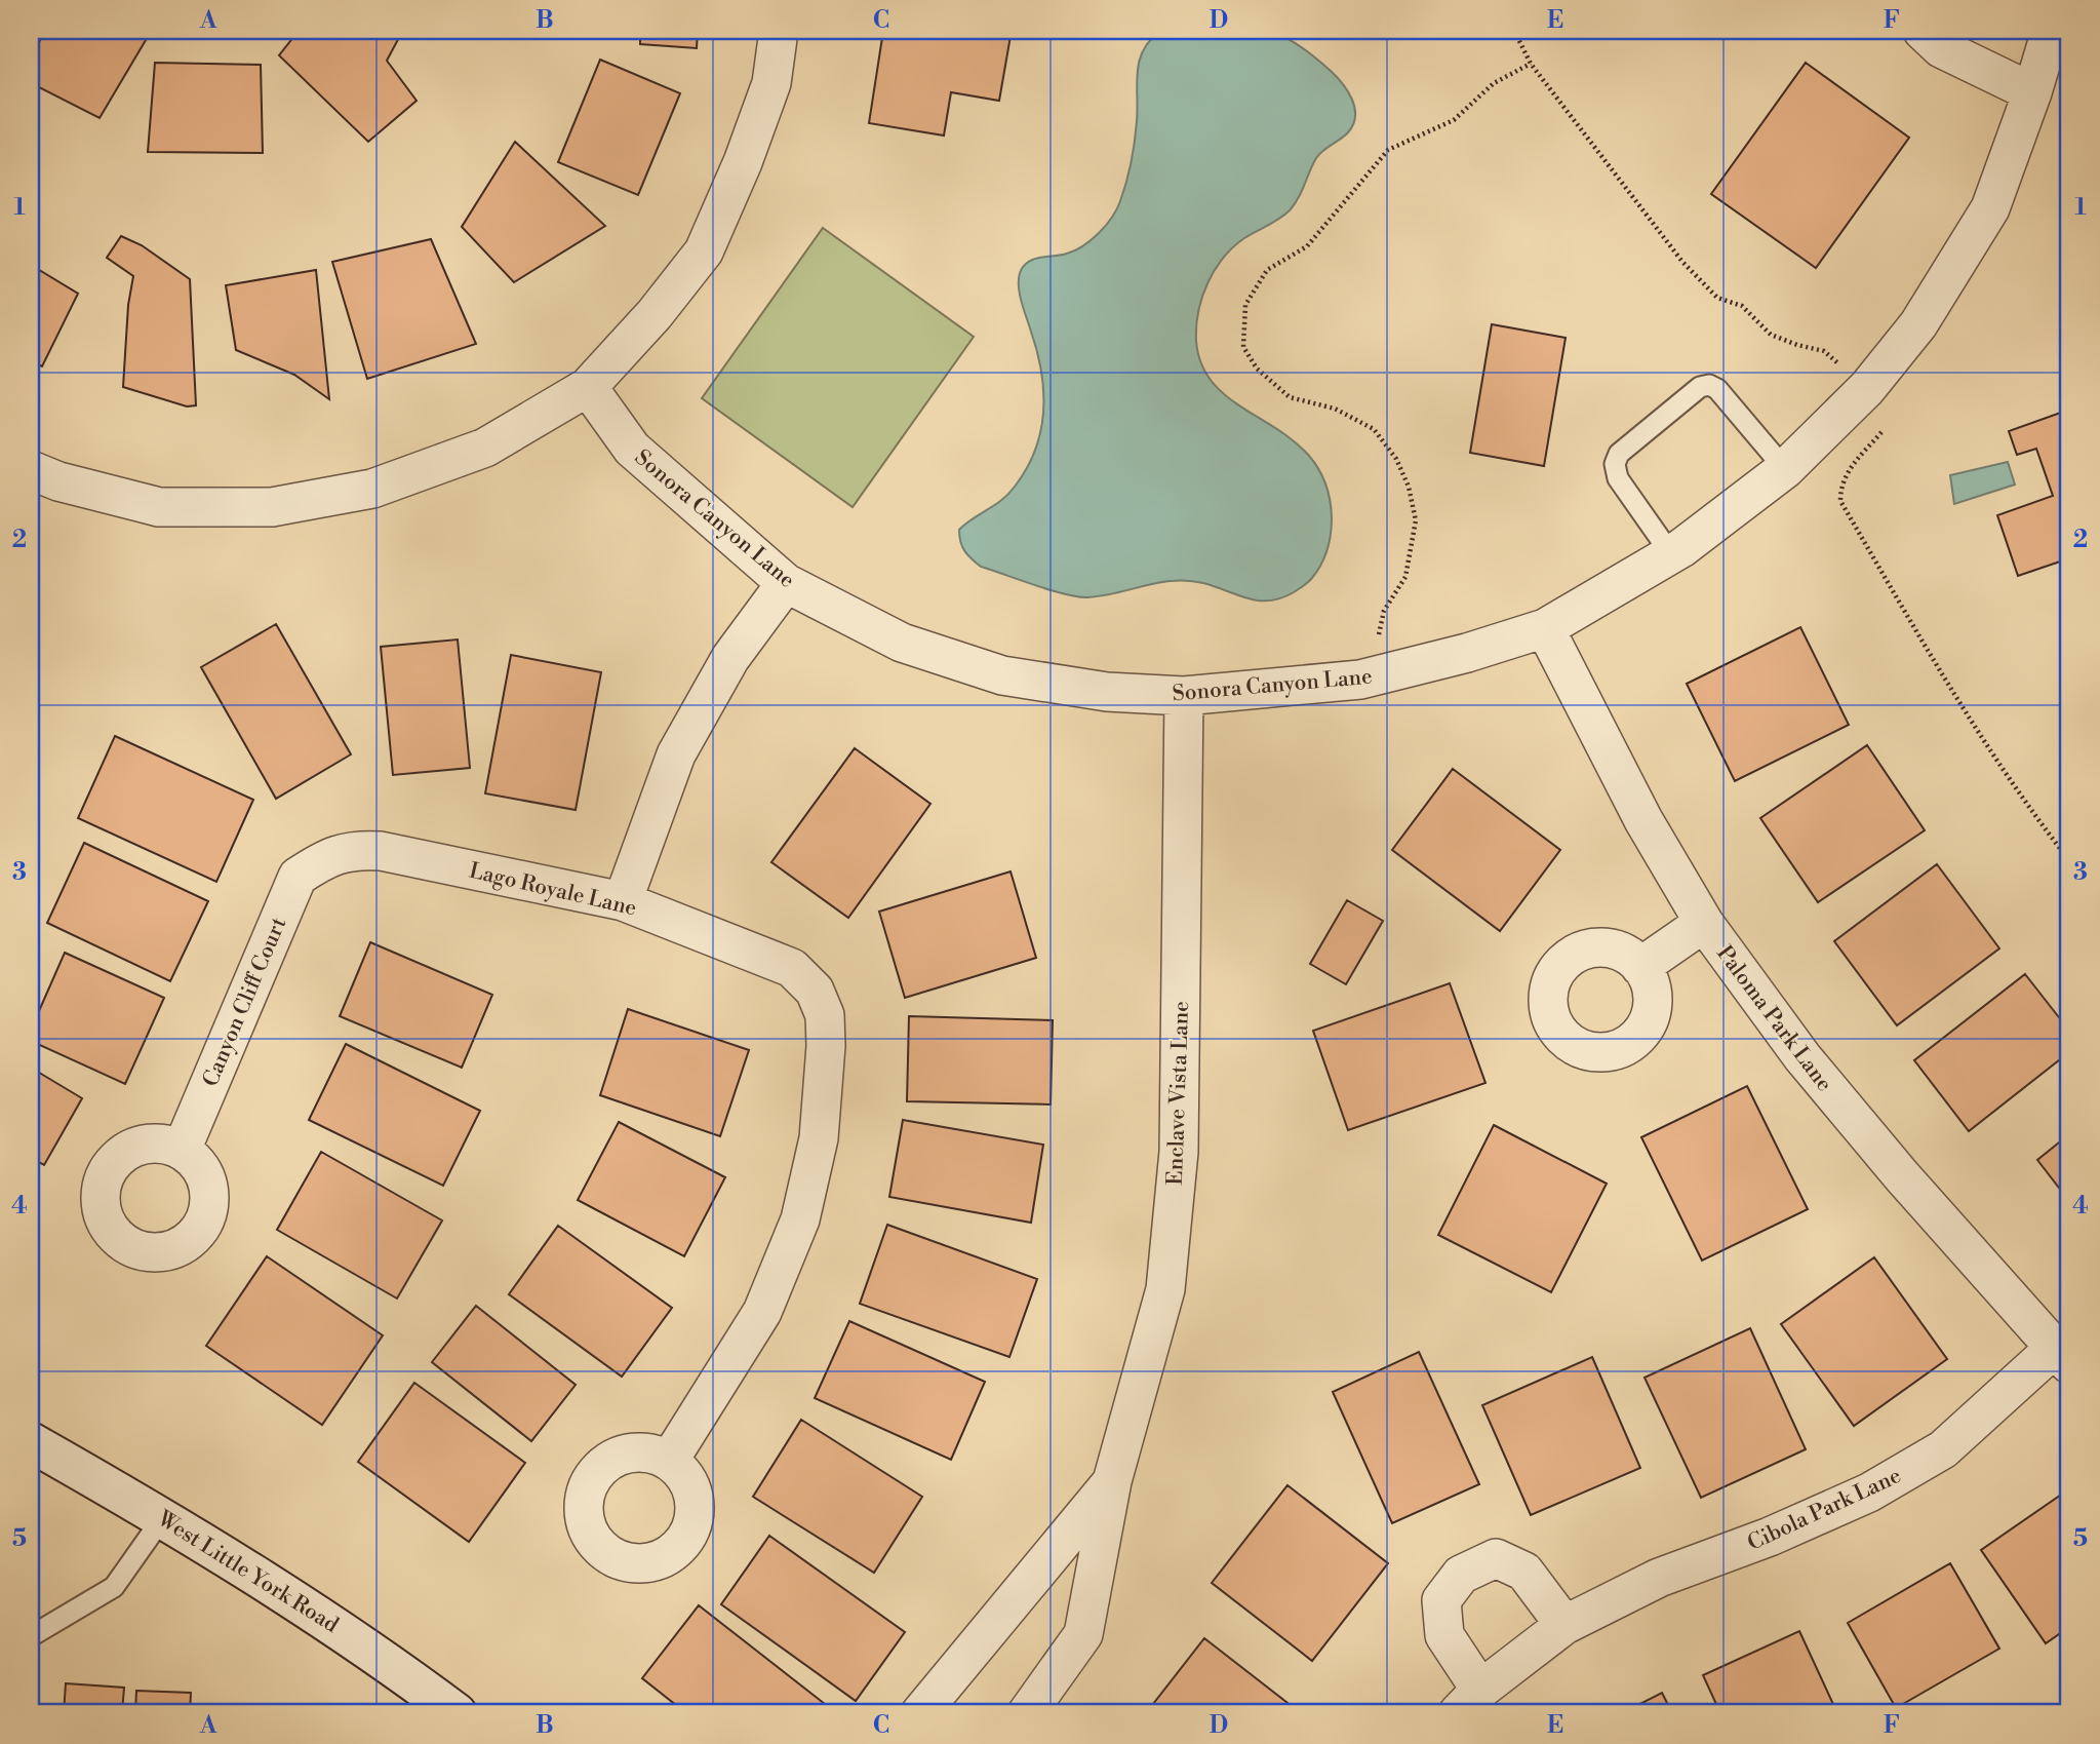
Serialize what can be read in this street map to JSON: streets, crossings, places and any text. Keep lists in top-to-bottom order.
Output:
{
  "streets": {
    "main road": ["West Little York Road"],
    "street": [
      "Sonora Canyon Lane",
      "Lago Royale Lane",
      "Canyon Cliff Court",
      "Paloma Park Lane",
      "Enclave Vista Lane",
      "Cibola Park Lane"
    ]
  },
  "crossings": [
    ["Sonora Canyon Lane", "Paloma Park Lane"],
    ["Sonora Canyon Lane", "Enclave Vista Lane"],
    ["Lago Royale Lane", "Canyon Cliff Court"],
    ["Paloma Park Lane", "Cibola Park Lane"]
  ],
  "grid": {
    "columns": [
      "A",
      "B",
      "C",
      "D",
      "E",
      "F"
    ],
    "rows": [
      "1",
      "2",
      "3",
      "4",
      "5"
    ]
  }
}
